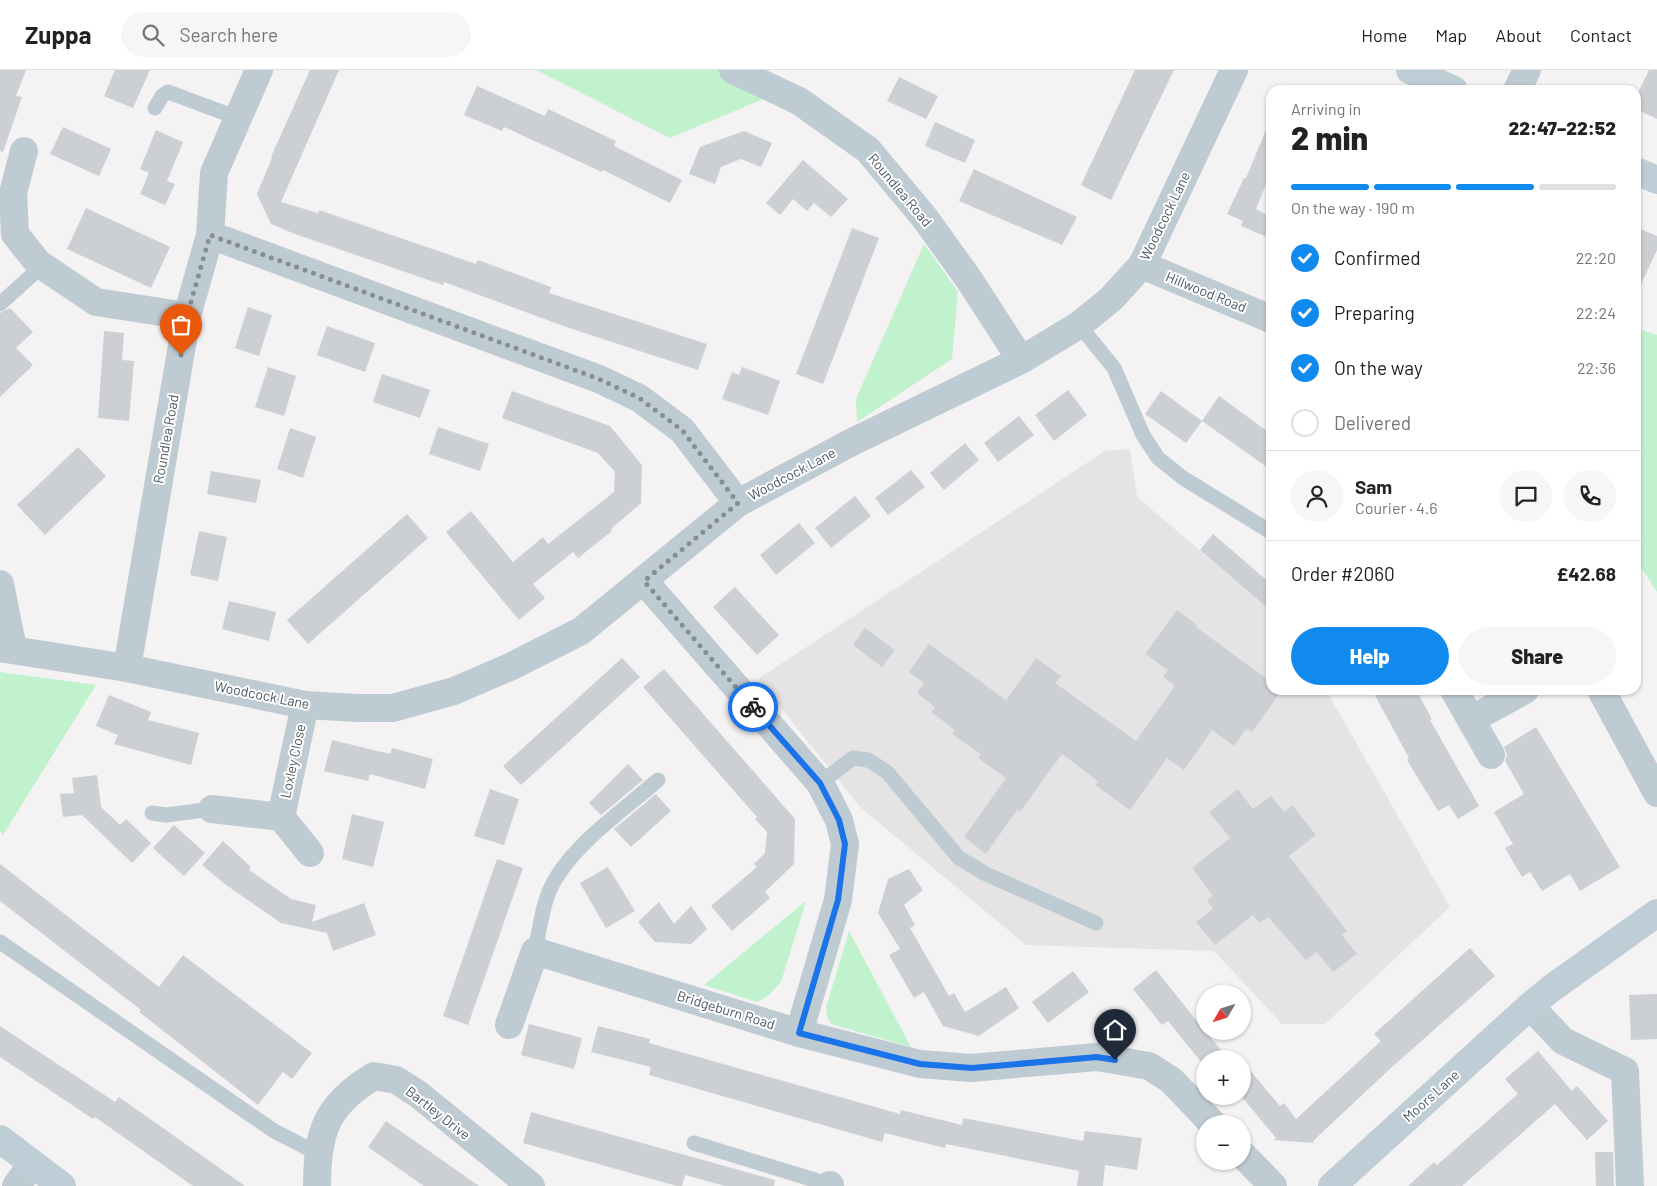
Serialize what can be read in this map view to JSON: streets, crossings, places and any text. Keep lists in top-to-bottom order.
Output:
{
  "streets": {
    "street": [
      "Roundlea Road",
      "Woodcock Lane",
      "Hillwood Road",
      "Loxley Close",
      "Bridgeburn Road",
      "Moors Lane",
      "Bartley Drive"
    ]
  },
  "crossings": [
    ["Roundlea Road", "Woodcock Lane"],
    ["Woodcock Lane", "Hillwood Road"],
    ["Woodcock Lane", "Loxley Close"]
  ],
  "north": "bottom left",
  "page": {
    "header": "Zuppa",
    "search": "Search here",
    "nav": [
      "Home",
      "Map",
      "About",
      "Contact"
    ],
    "heading": ["2 min", "Arriving in", "22:47–22:52"],
    "panel": [
      "Sam",
      "Courier · 4.6",
      "Order #2060",
      "£42.68"
    ],
    "bar": "On the way · 190 m",
    "list": [
      ["Confirmed", "22:20"],
      ["Preparing", "22:24"],
      ["On the way", "22:36"],
      "Delivered"
    ],
    "buttons": ["Help", "Share"],
    "map_buttons": ["+", "−"]
  }
}
